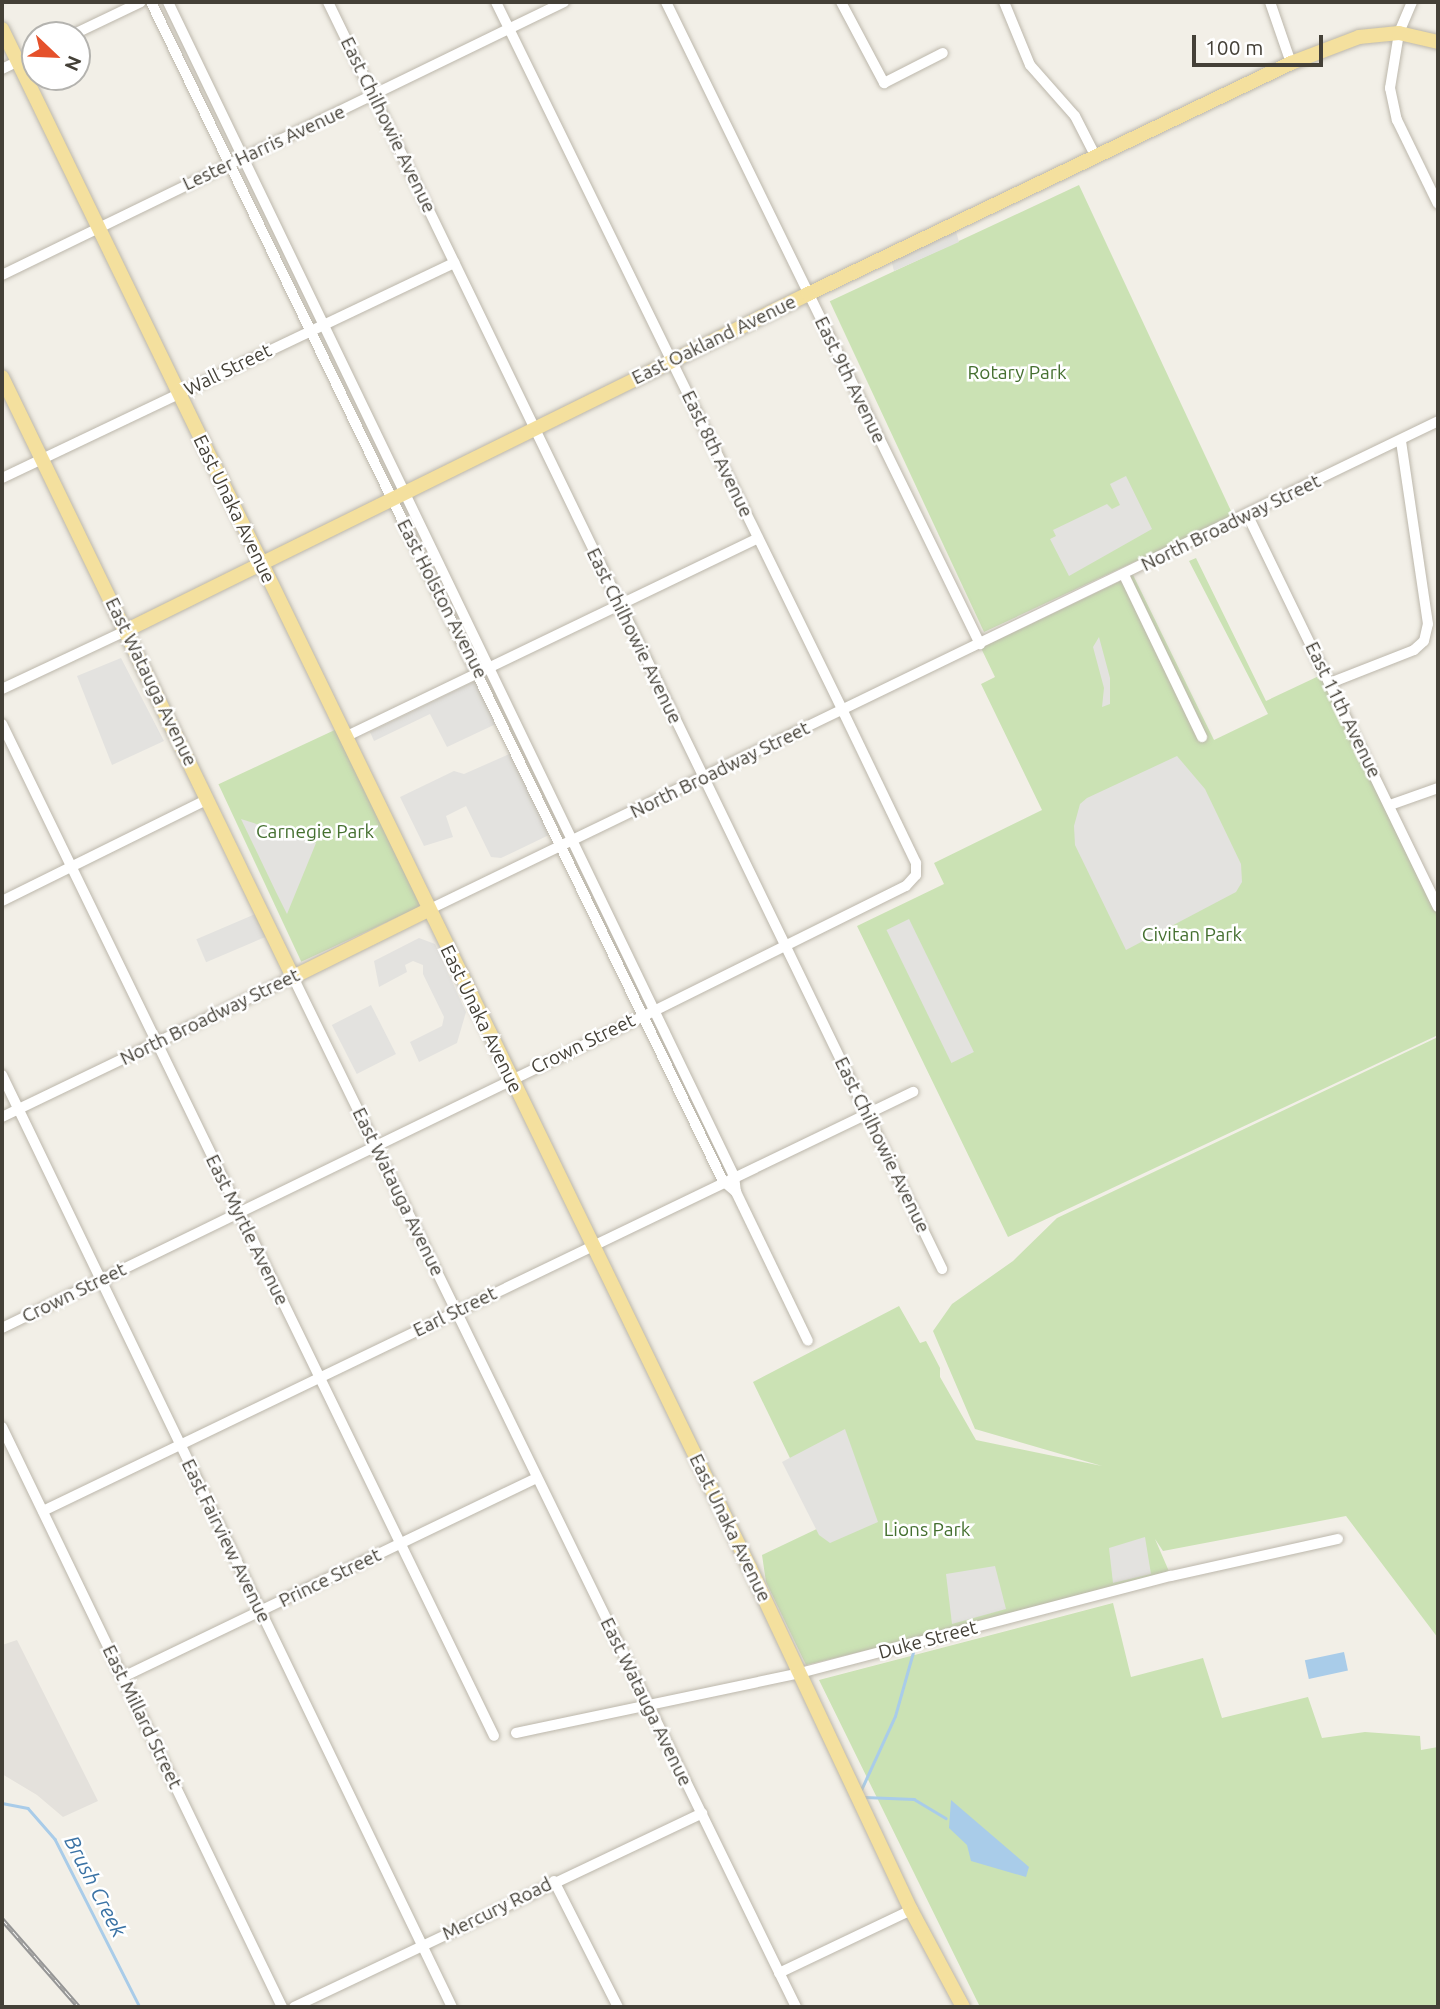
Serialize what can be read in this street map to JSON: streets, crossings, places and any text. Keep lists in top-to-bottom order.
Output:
{
  "streets": {
    "main road": [
      "East Oakland Avenue",
      "East Unaka Avenue",
      "North Broadway Street",
      "East Watauga Avenue"
    ],
    "street": [
      "East Chilhowie Avenue",
      "Lester Harris Avenue",
      "Wall Street",
      "East 9th Avenue",
      "East 8th Avenue",
      "East Holston Avenue",
      "East 11th Avenue",
      "Crown Street",
      "East Myrtle Avenue",
      "Earl Street",
      "East Fairview Avenue",
      "Prince Street",
      "Duke Street",
      "East Millard Street",
      "Mercury Road"
    ]
  },
  "crossings": [
    ["East Chilhowie Avenue", "Lester Harris Avenue"],
    ["East Chilhowie Avenue", "East Oakland Avenue"],
    ["East Chilhowie Avenue", "Wall Street"],
    ["East Chilhowie Avenue", "North Broadway Street"],
    ["East Chilhowie Avenue", "Crown Street"],
    ["East Chilhowie Avenue", "Earl Street"],
    ["Lester Harris Avenue", "East 8th Avenue"],
    ["Lester Harris Avenue", "East Unaka Avenue"],
    ["Lester Harris Avenue", "East Holston Avenue"],
    ["East Oakland Avenue", "East 9th Avenue"],
    ["East Oakland Avenue", "East 8th Avenue"],
    ["East Oakland Avenue", "East Unaka Avenue"],
    ["East Oakland Avenue", "East Holston Avenue"],
    ["East Oakland Avenue", "East Watauga Avenue"],
    ["Wall Street", "East Unaka Avenue"],
    ["Wall Street", "East Holston Avenue"],
    ["Wall Street", "East Watauga Avenue"],
    ["East 9th Avenue", "North Broadway Street"],
    ["East 8th Avenue", "North Broadway Street"],
    ["East 8th Avenue", "Crown Street"],
    ["East Unaka Avenue", "North Broadway Street"],
    ["East Unaka Avenue", "Crown Street"],
    ["East Unaka Avenue", "Earl Street"],
    ["East Unaka Avenue", "Duke Street"],
    ["North Broadway Street", "East Holston Avenue"],
    ["North Broadway Street", "East Watauga Avenue"],
    ["North Broadway Street", "East 11th Avenue"],
    ["North Broadway Street", "East Myrtle Avenue"],
    ["North Broadway Street", "East Fairview Avenue"],
    ["East Holston Avenue", "Crown Street"],
    ["East Holston Avenue", "Earl Street"],
    ["East Watauga Avenue", "Crown Street"],
    ["East Watauga Avenue", "Earl Street"],
    ["East Watauga Avenue", "Prince Street"],
    ["East Watauga Avenue", "Duke Street"],
    ["East Watauga Avenue", "Mercury Road"],
    ["Crown Street", "East Myrtle Avenue"],
    ["Crown Street", "East Fairview Avenue"],
    ["East Myrtle Avenue", "Earl Street"],
    ["East Myrtle Avenue", "Prince Street"],
    ["Earl Street", "East Fairview Avenue"],
    ["Earl Street", "East Millard Street"],
    ["East Fairview Avenue", "Prince Street"],
    ["East Fairview Avenue", "Mercury Road"],
    ["Prince Street", "East Millard Street"]
  ],
  "water": ["Brush Creek"],
  "parks": [
    "Rotary Park",
    "Carnegie Park",
    "Civitan Park",
    "Lions Park"
  ],
  "scale_bar": "100 m",
  "north": "bottom right"
}
